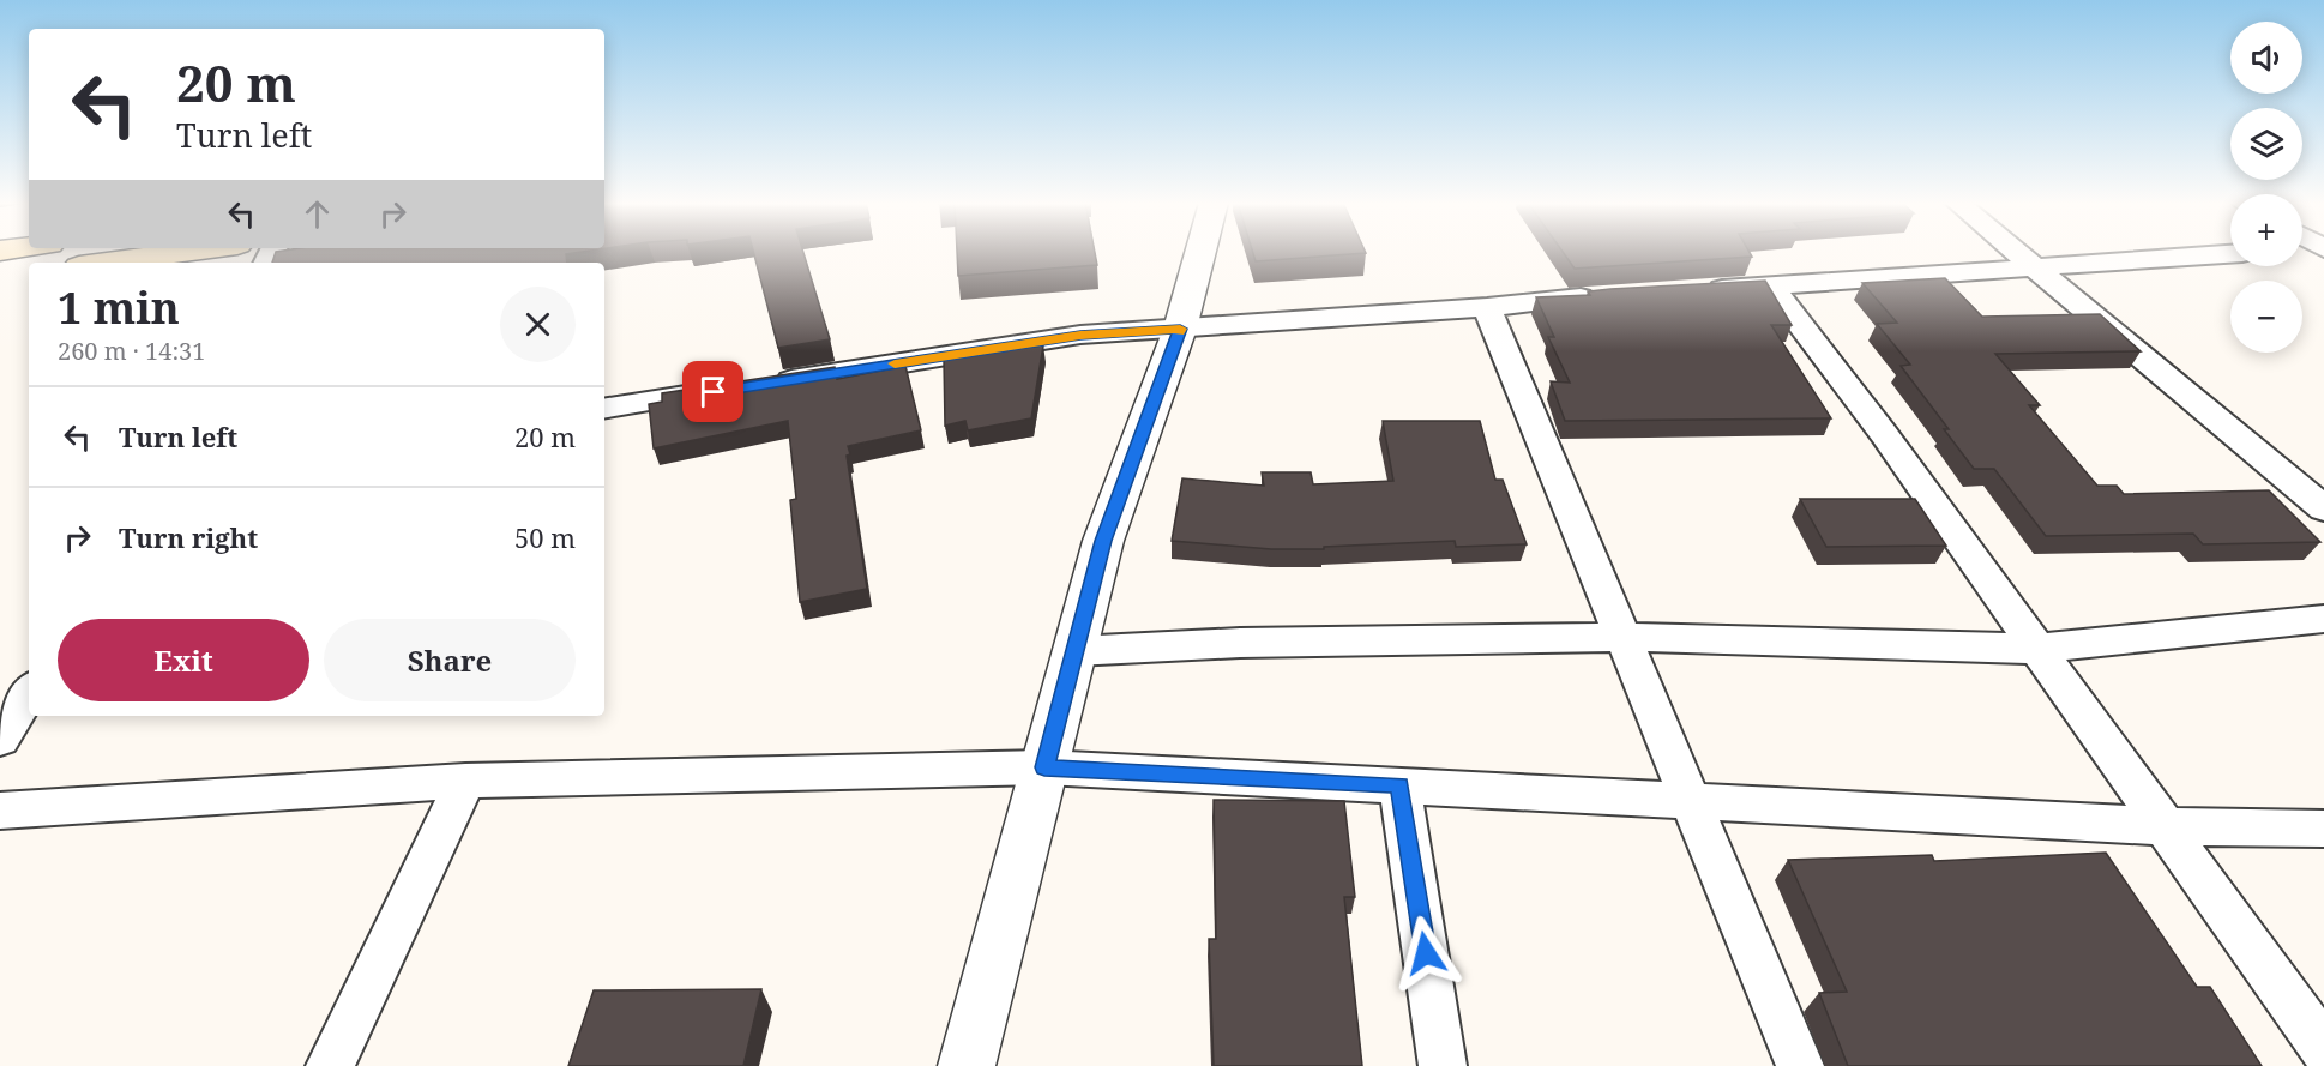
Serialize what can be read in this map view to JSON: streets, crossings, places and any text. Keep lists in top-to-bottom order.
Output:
{
  "page": {
    "map_buttons": ["+", "−"],
    "turn": ["20 m", "Turn left"],
    "heading": ["1 min", "260 m · 14:31"],
    "list": [
      {
        "name": "Turn left",
        "value": "20 m"
      },
      {
        "name": "Turn right",
        "value": "50 m"
      }
    ],
    "buttons": ["Exit", "Share"]
  }
}
